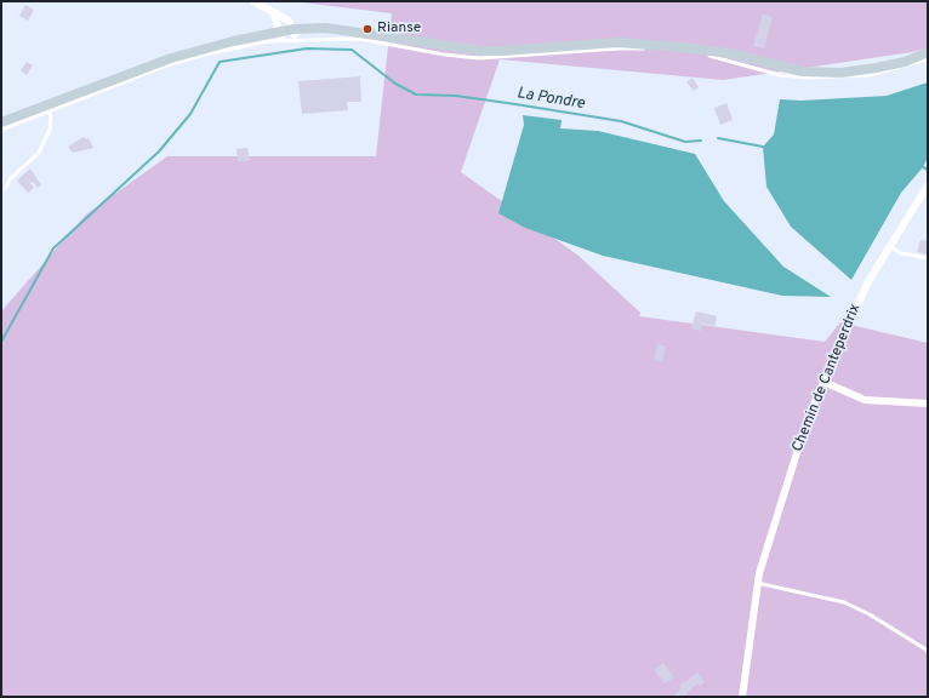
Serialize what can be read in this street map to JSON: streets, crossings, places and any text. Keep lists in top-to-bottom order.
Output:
{
  "streets": {
    "street": ["Chemin de Canteperdrix"]
  },
  "water": ["La Pondre"],
  "places": ["Rianse"]
}
